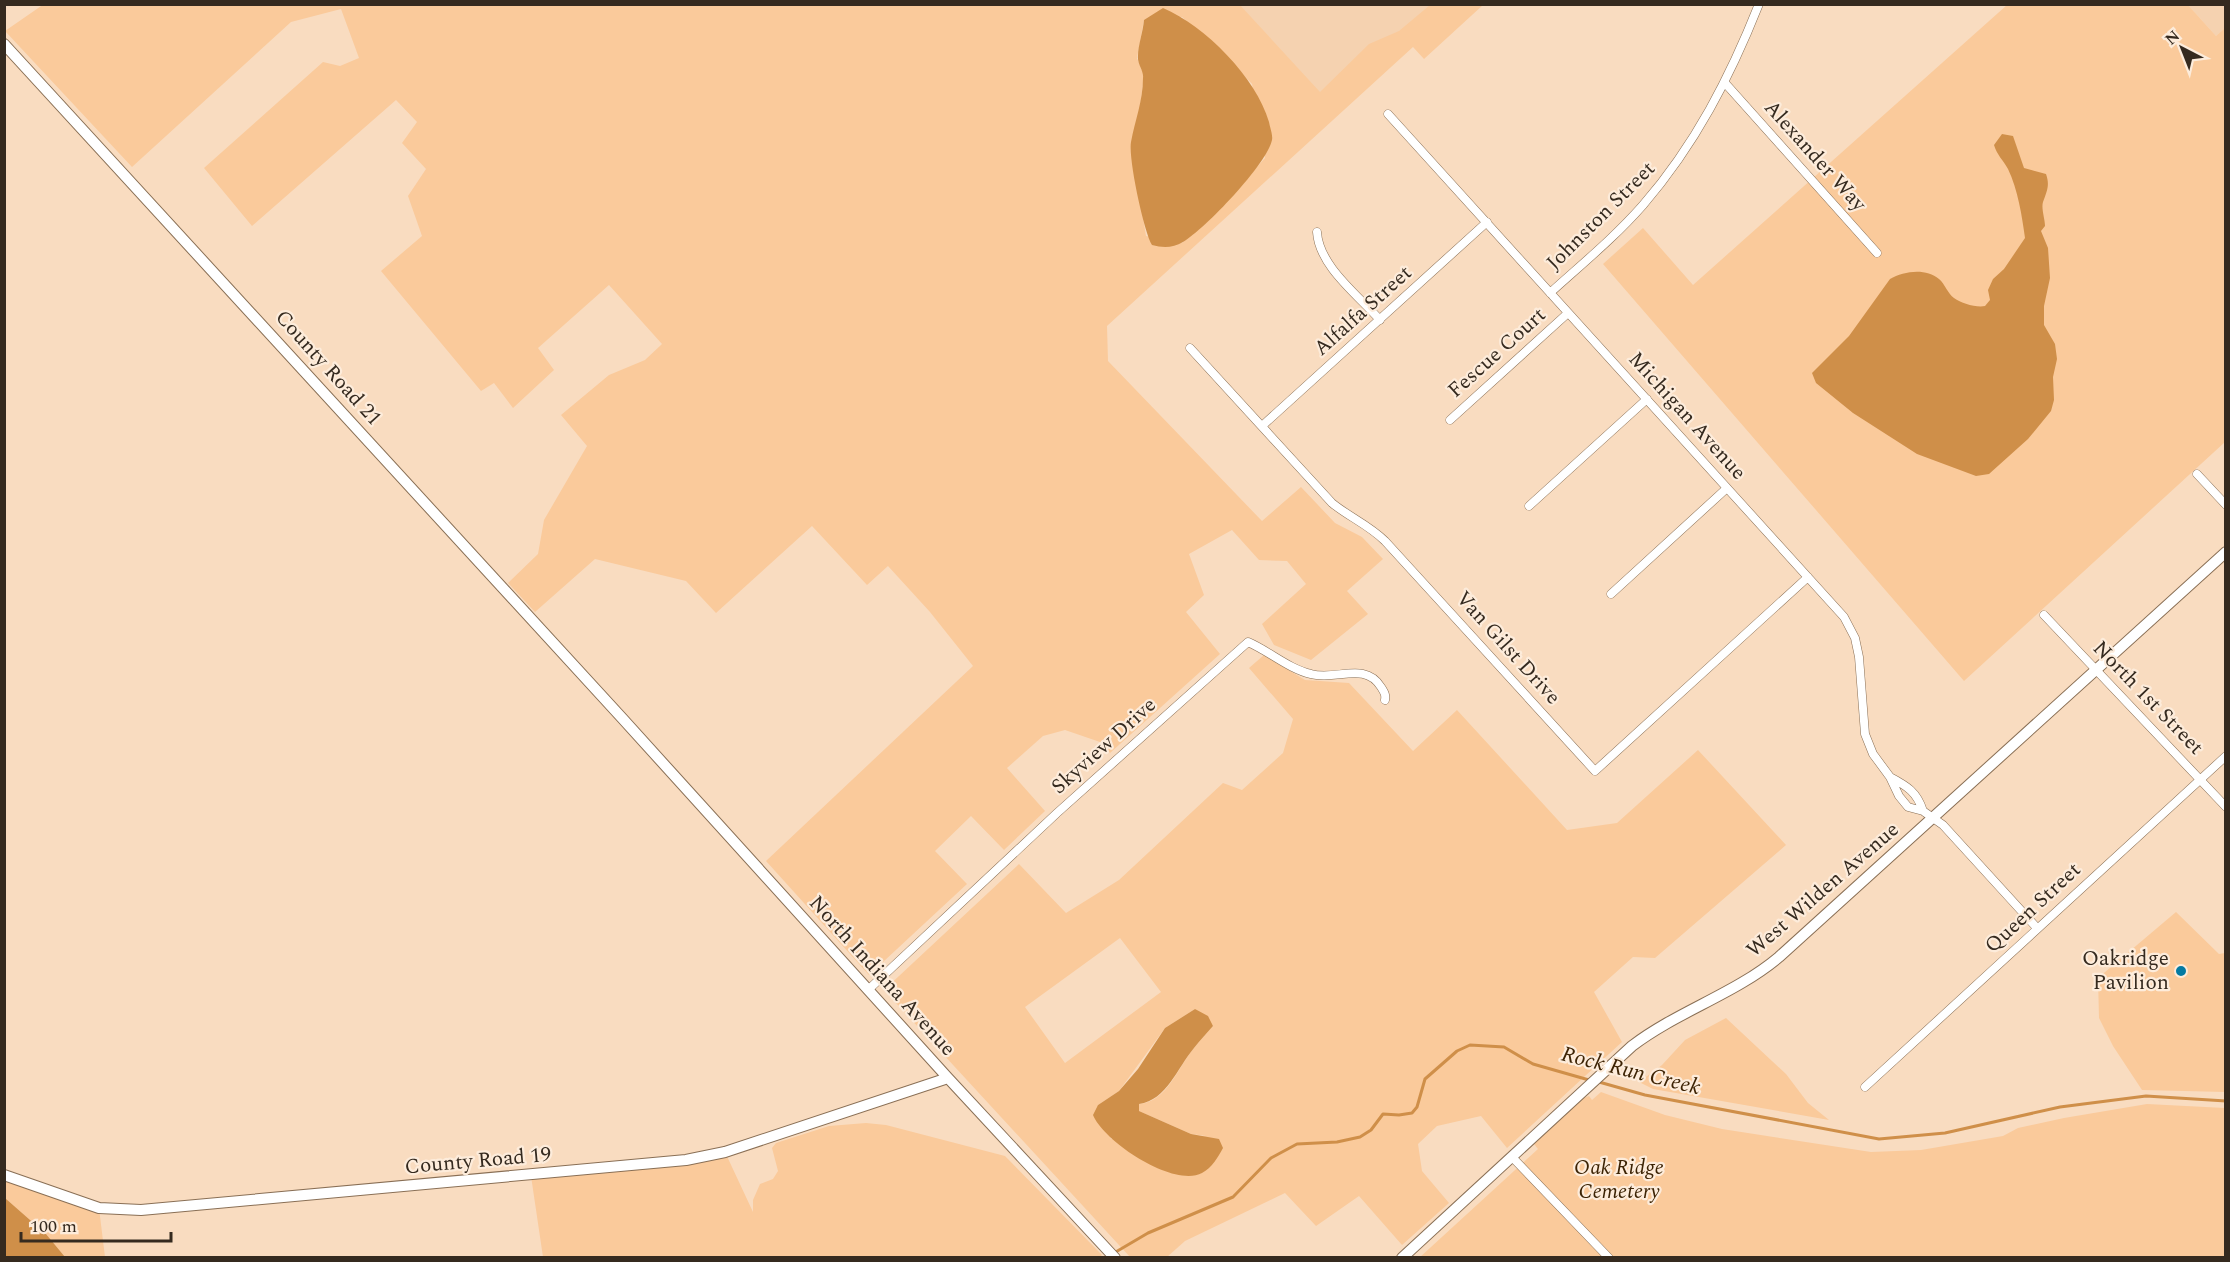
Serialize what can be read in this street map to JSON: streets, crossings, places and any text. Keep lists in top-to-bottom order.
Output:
{
  "streets": {
    "street": [
      "Alexander Way",
      "Johnston Street",
      "Alfalfa Street",
      "Fescue Court",
      "County Road 21",
      "Michigan Avenue",
      "Van Gilst Drive",
      "North 1st Street",
      "Skyview Drive",
      "West Wilden Avenue",
      "Queen Street",
      "North Indiana Avenue",
      "County Road 19"
    ]
  },
  "crossings": [
    ["Alexander Way", "Johnston Street"],
    ["Johnston Street", "Michigan Avenue"],
    ["Alfalfa Street", "Michigan Avenue"],
    ["Alfalfa Street", "Van Gilst Drive"],
    ["Fescue Court", "Michigan Avenue"],
    ["County Road 21", "North Indiana Avenue"],
    ["Michigan Avenue", "Van Gilst Drive"],
    ["Michigan Avenue", "West Wilden Avenue"],
    ["Michigan Avenue", "Queen Street"],
    ["North 1st Street", "West Wilden Avenue"],
    ["North 1st Street", "Queen Street"],
    ["Skyview Drive", "North Indiana Avenue"],
    ["North Indiana Avenue", "County Road 19"]
  ],
  "water": ["Rock Run Creek"],
  "parks": ["Oak Ridge Cemetery"],
  "places": ["Oakridge Pavilion"],
  "scale_bar": "100 m",
  "north": "top left"
}
